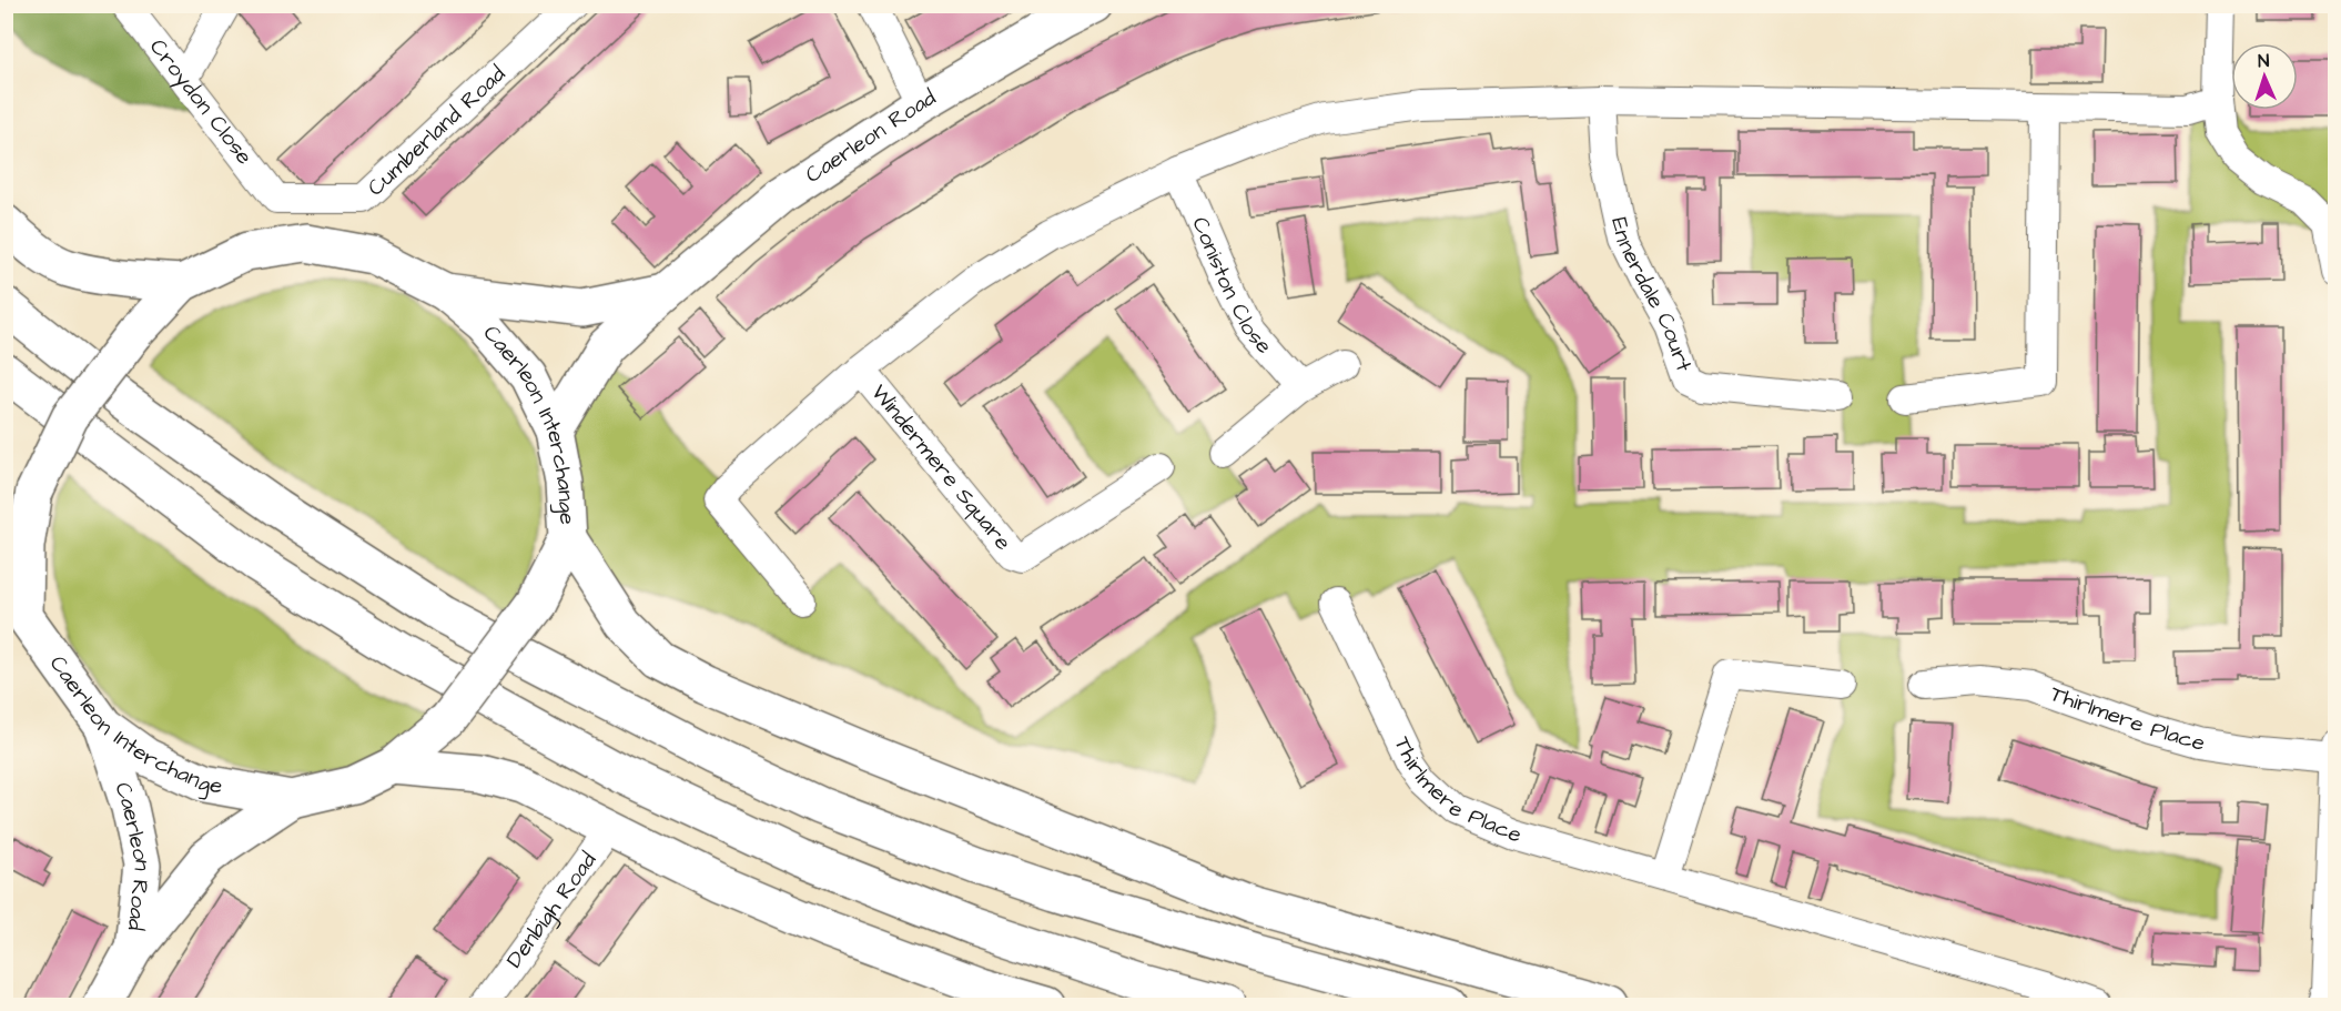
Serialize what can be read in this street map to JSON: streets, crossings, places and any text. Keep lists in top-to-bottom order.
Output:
{
  "streets": {
    "main road": ["Caerleon Road", "Caerleon Interchange"],
    "street": [
      "Croydon Close",
      "Cumberland Road",
      "Coniston Close",
      "Ennerdale Court",
      "Windermere Square",
      "Thirlmere Place",
      "Denbigh Road"
    ]
  },
  "crossings": [
    ["Croydon Close", "Cumberland Road"],
    ["Caerleon Road", "Caerleon Interchange"]
  ],
  "north": "top"
}
